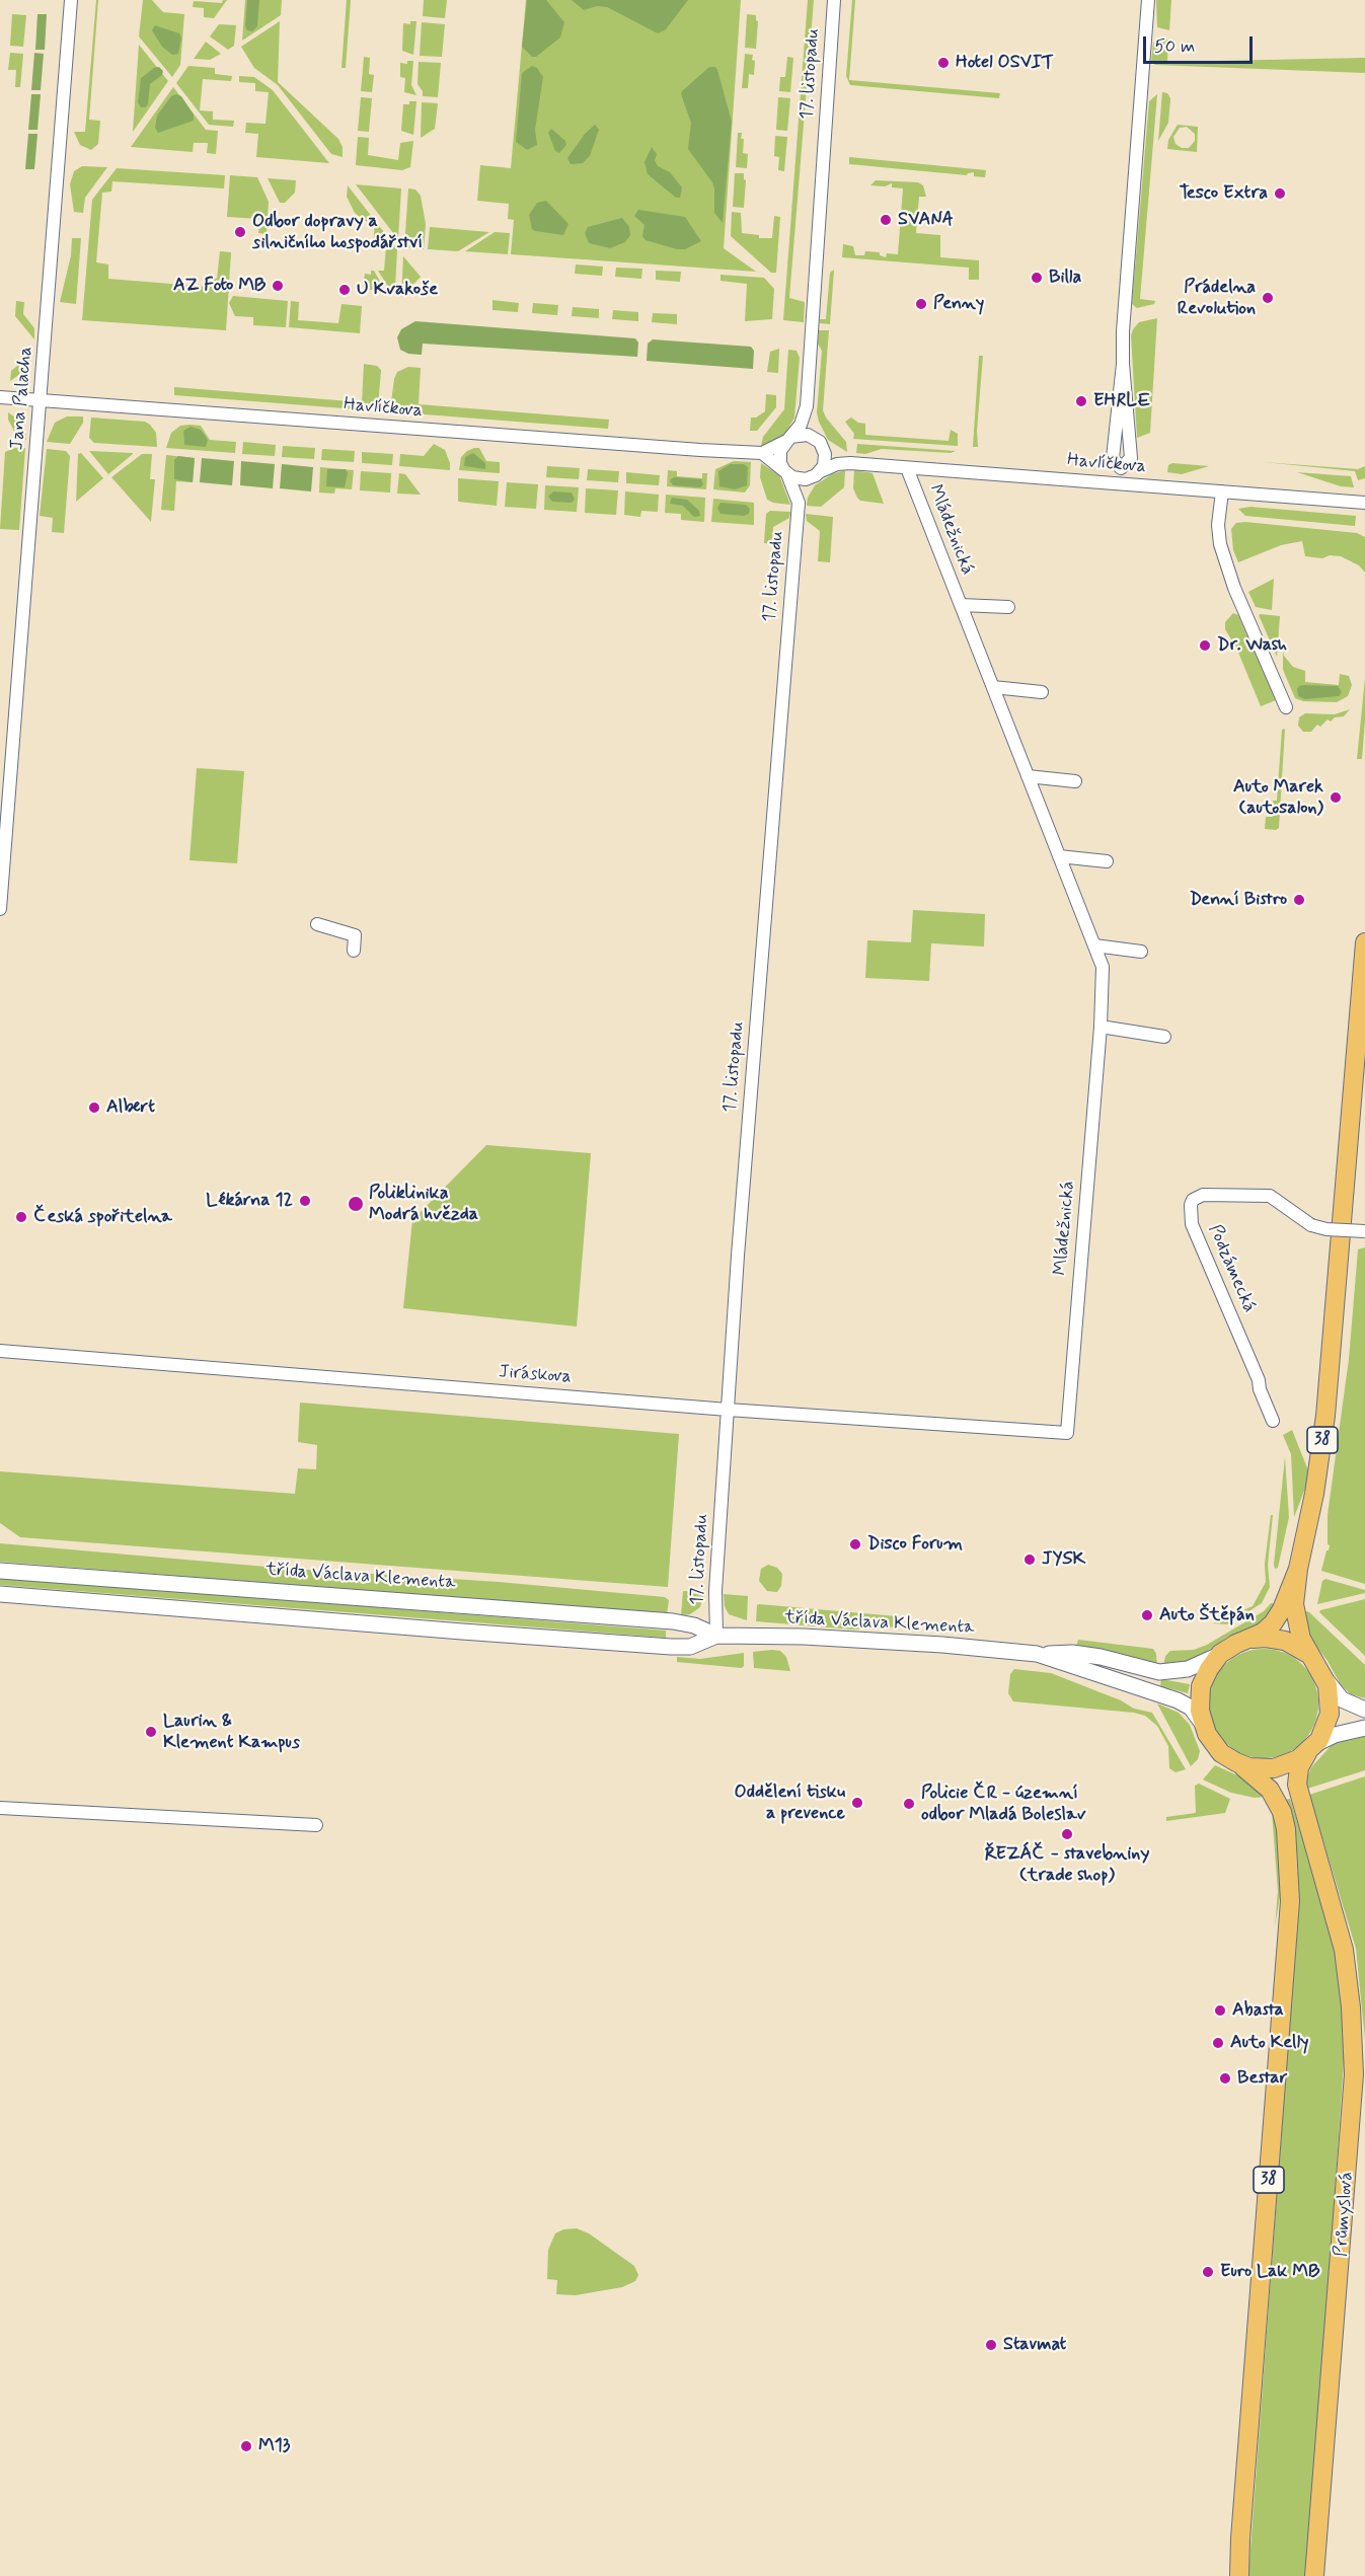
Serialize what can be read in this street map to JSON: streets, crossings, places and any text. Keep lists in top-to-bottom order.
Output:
{
  "streets": {
    "main road": ["38", "Průmyslová"],
    "street": [
      "17. listopadu",
      "Jana Palacha",
      "Havlíčkova",
      "Mládežnická",
      "Podzámecká",
      "Jiráskova",
      "třída Václava Klementa"
    ]
  },
  "crossings": [
    ["17. listopadu", "Jiráskova"],
    ["17. listopadu", "třída Václava Klementa"],
    ["Jana Palacha", "Havlíčkova"],
    ["Havlíčkova", "Mládežnická"],
    ["Mládežnická", "Jiráskova"],
    ["38", "třída Václava Klementa"],
    ["38", "Průmyslová"],
    ["třída Václava Klementa", "Průmyslová"]
  ],
  "places": [
    "Hotel OSVIT",
    "Tesco Extra",
    "SVANA",
    "Odbor dopravy a silničního hospodářství",
    "Billa",
    "AZ Foto MB",
    "U Kvakoše",
    "Prádelna Revolution",
    "Penny",
    "EHRLE",
    "Dr. Wash",
    "Auto Marek (autosalon)",
    "Denní Bistro",
    "Albert",
    "Lékárna 12",
    "Poliklinika Modrá hvězda",
    "Česká spořitelna",
    "Disco Forum",
    "JYSK",
    "Auto Štěpán",
    "Laurin & Klement Kampus",
    "Oddělení tisku a prevence",
    "Policie ČR - územní odbor Mladá Boleslav",
    "ŘEZÁČ - stavebniny (trade shop)",
    "Abasta",
    "Auto Kelly",
    "Bestar",
    "Euro Lak MB",
    "Stavmat",
    "M13"
  ],
  "scale_bar": "50 m"
}
